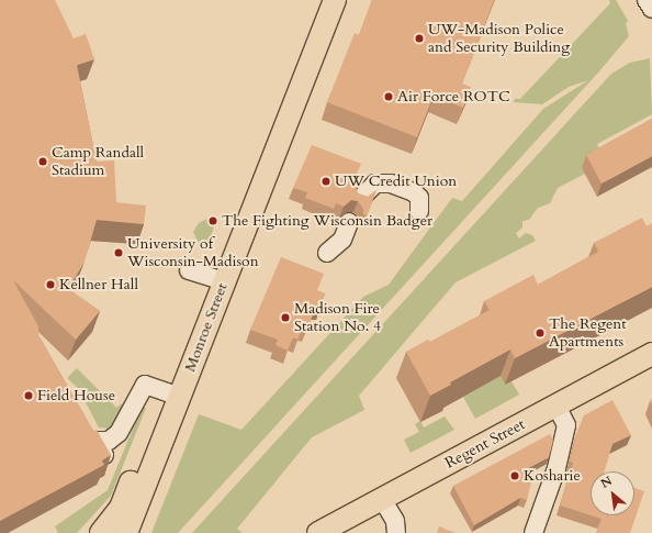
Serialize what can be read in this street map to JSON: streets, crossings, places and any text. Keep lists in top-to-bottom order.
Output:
{
  "streets": {
    "main road": ["Monroe Street", "Regent Street"]
  },
  "places": [
    "UW-Madison Police and Security Building",
    "Air Force ROTC",
    "Camp Randall Stadium",
    "UW Credit Union",
    "The Fighting Wisconsin Badger",
    "University of Wisconsin-Madison",
    "Kellner Hall",
    "Madison Fire Station No. 4",
    "The Regent Apartments",
    "Field House",
    "Kosharie"
  ],
  "north": "top left"
}
